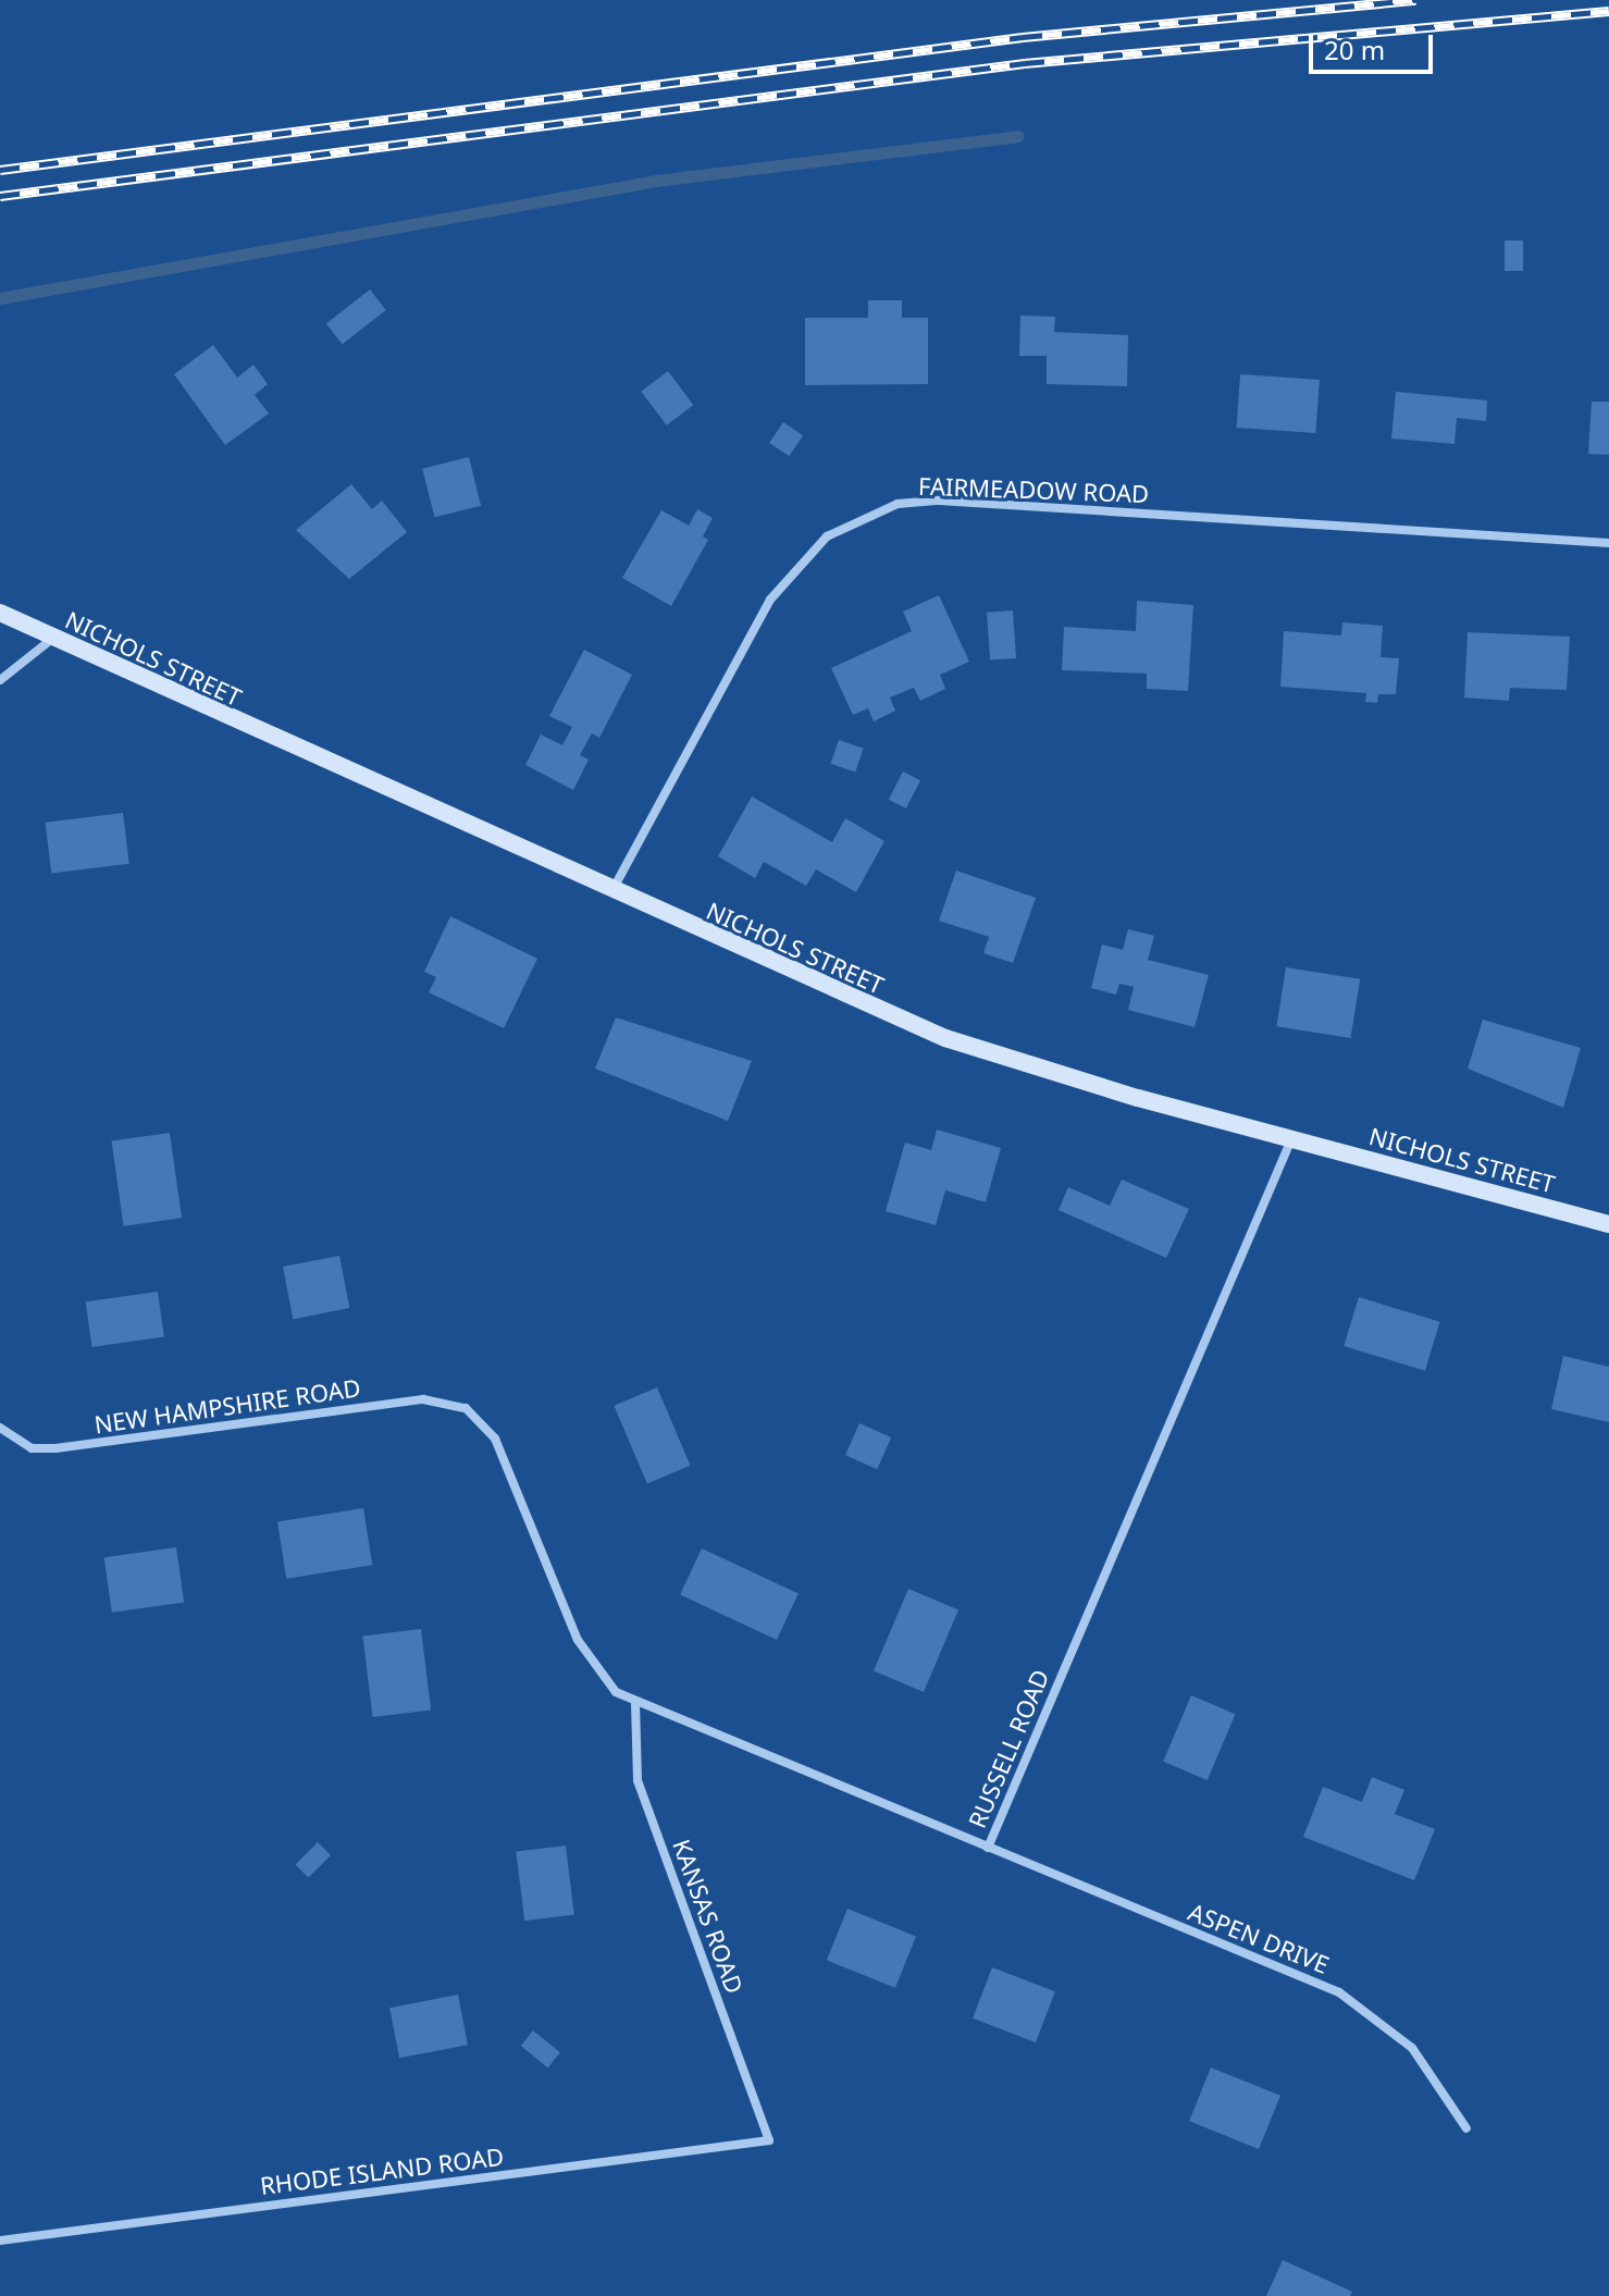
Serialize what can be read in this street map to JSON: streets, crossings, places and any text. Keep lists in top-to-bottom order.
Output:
{
  "streets": {
    "street": [
      "FAIRMEADOW ROAD",
      "NICHOLS STREET",
      "NEW HAMPSHIRE ROAD",
      "RUSSELL ROAD",
      "KANSAS ROAD",
      "ASPEN DRIVE",
      "RHODE ISLAND ROAD"
    ]
  },
  "crossings": [
    ["FAIRMEADOW ROAD", "NICHOLS STREET"],
    ["NICHOLS STREET", "RUSSELL ROAD"],
    ["NEW HAMPSHIRE ROAD", "RUSSELL ROAD"],
    ["RUSSELL ROAD", "KANSAS ROAD"],
    ["RUSSELL ROAD", "ASPEN DRIVE"],
    ["KANSAS ROAD", "RHODE ISLAND ROAD"]
  ],
  "scale_bar": "20 m"
}
